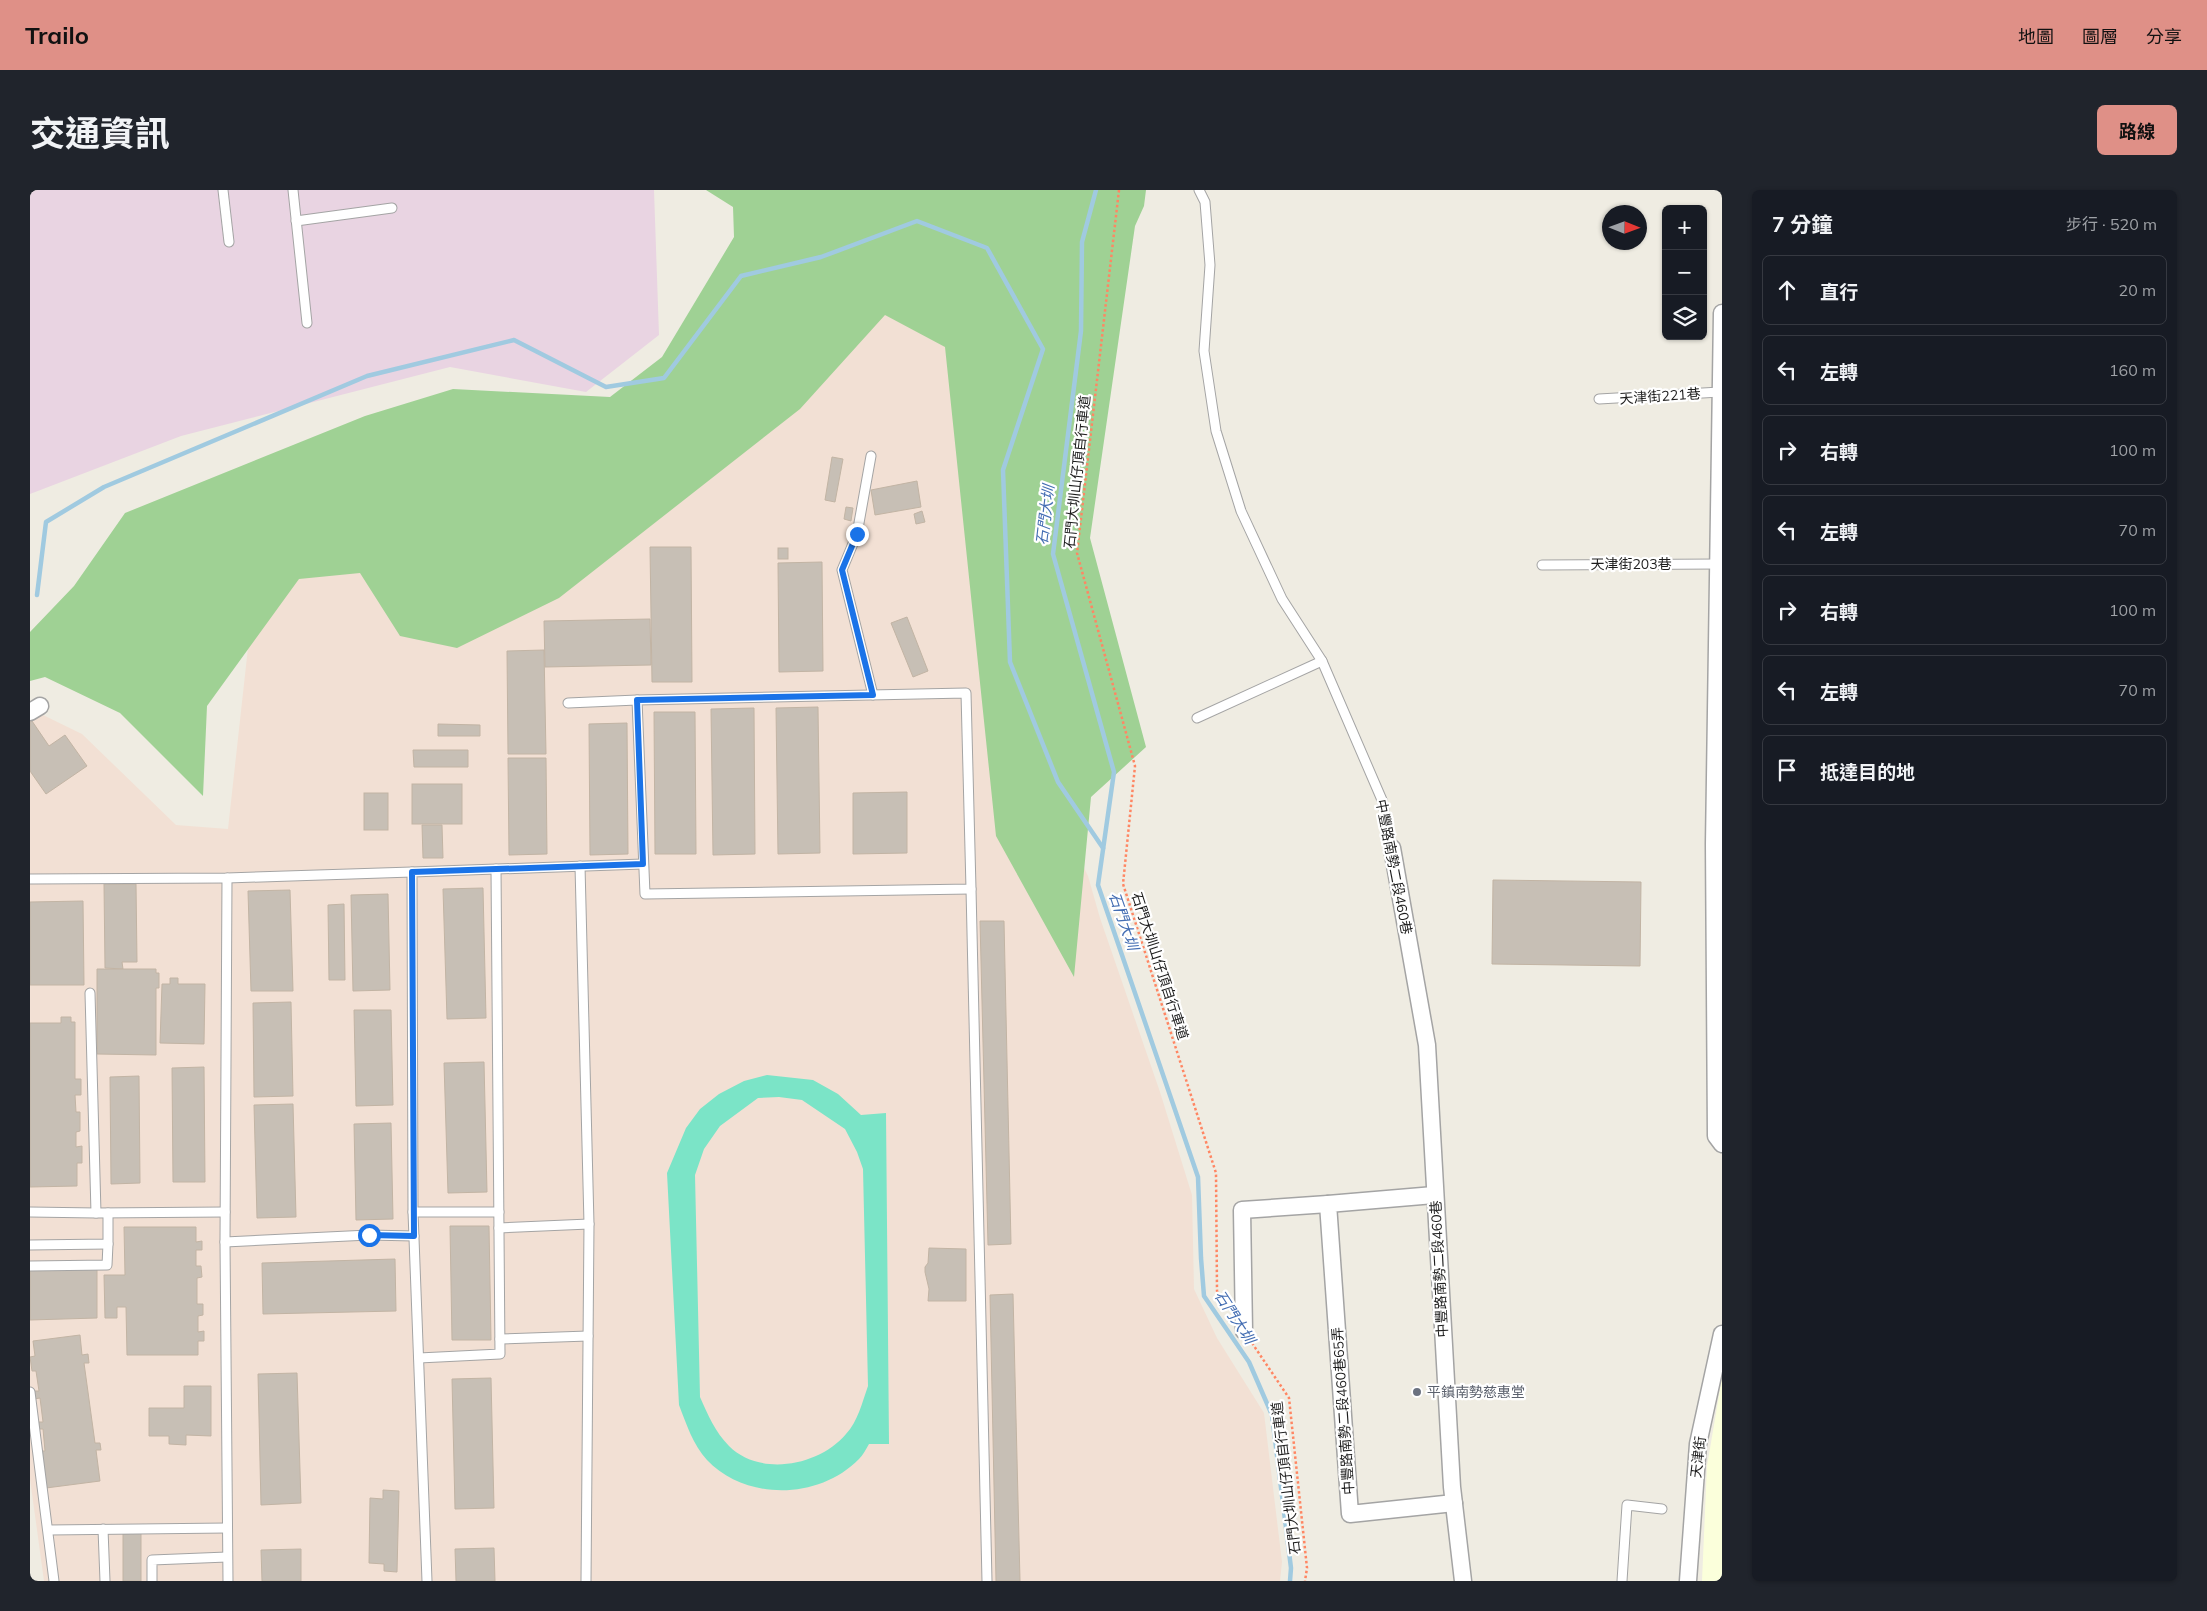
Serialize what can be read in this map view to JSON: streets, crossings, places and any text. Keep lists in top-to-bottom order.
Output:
{
  "streets": {
    "street": ["中豐路南勢二段460巷", "中豐路南勢二段460巷65弄", "天津街"],
    "lane": ["天津街221巷", "天津街203巷"],
    "path": ["石門大圳山仔頂自行車道"]
  },
  "crossings": [
    ["中豐路南勢二段460巷", "中豐路南勢二段460巷65弄"]
  ],
  "water": ["石門大圳"],
  "places": ["平鎮南勢慈惠堂"],
  "north": "right",
  "page": {
    "header": "Trailo",
    "nav": ["地圖", "圖層", "分享"],
    "title": "交通資訊",
    "buttons": "路線",
    "heading": ["7 分鐘", "步行 · 520 m"],
    "map_buttons": ["+", "−"],
    "list": [
      ["直行", "20 m"],
      ["左轉", "160 m"],
      ["右轉", "100 m"],
      ["左轉", "70 m"],
      ["右轉", "100 m"],
      ["左轉", "70 m"],
      "抵達目的地"
    ]
  }
}
